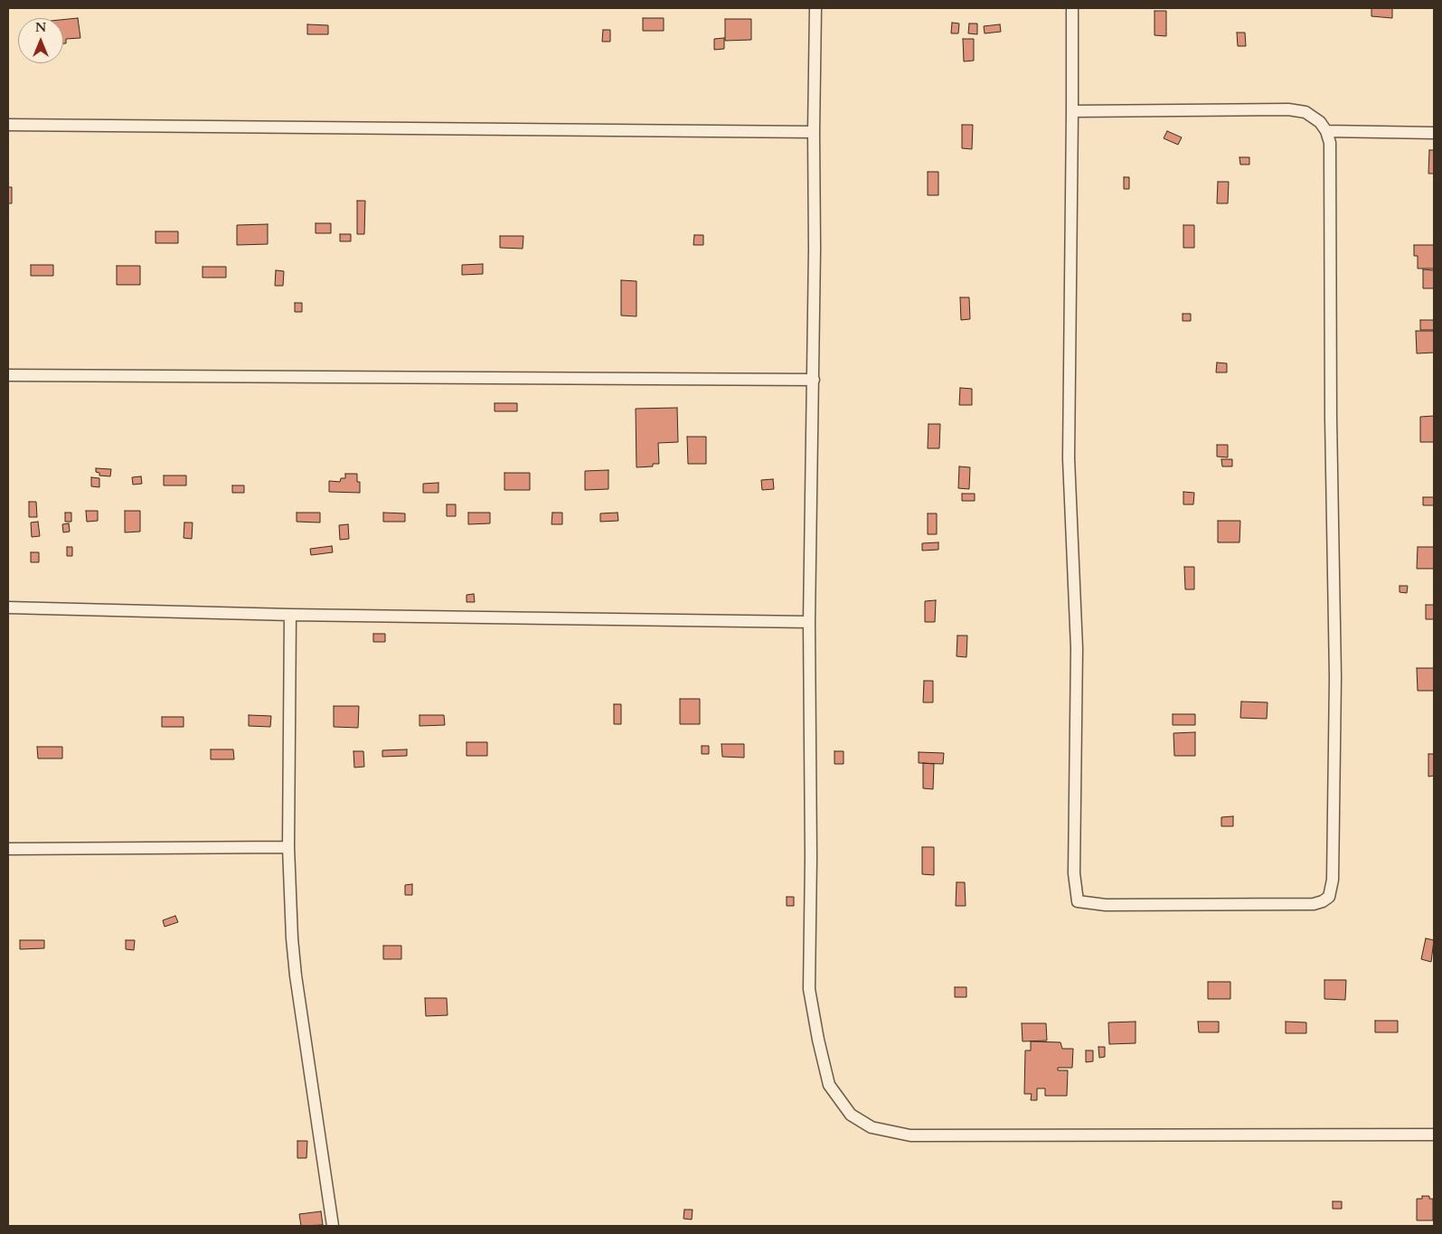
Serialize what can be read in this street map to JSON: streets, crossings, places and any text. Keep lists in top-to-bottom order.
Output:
{
  "north": "top"
}
